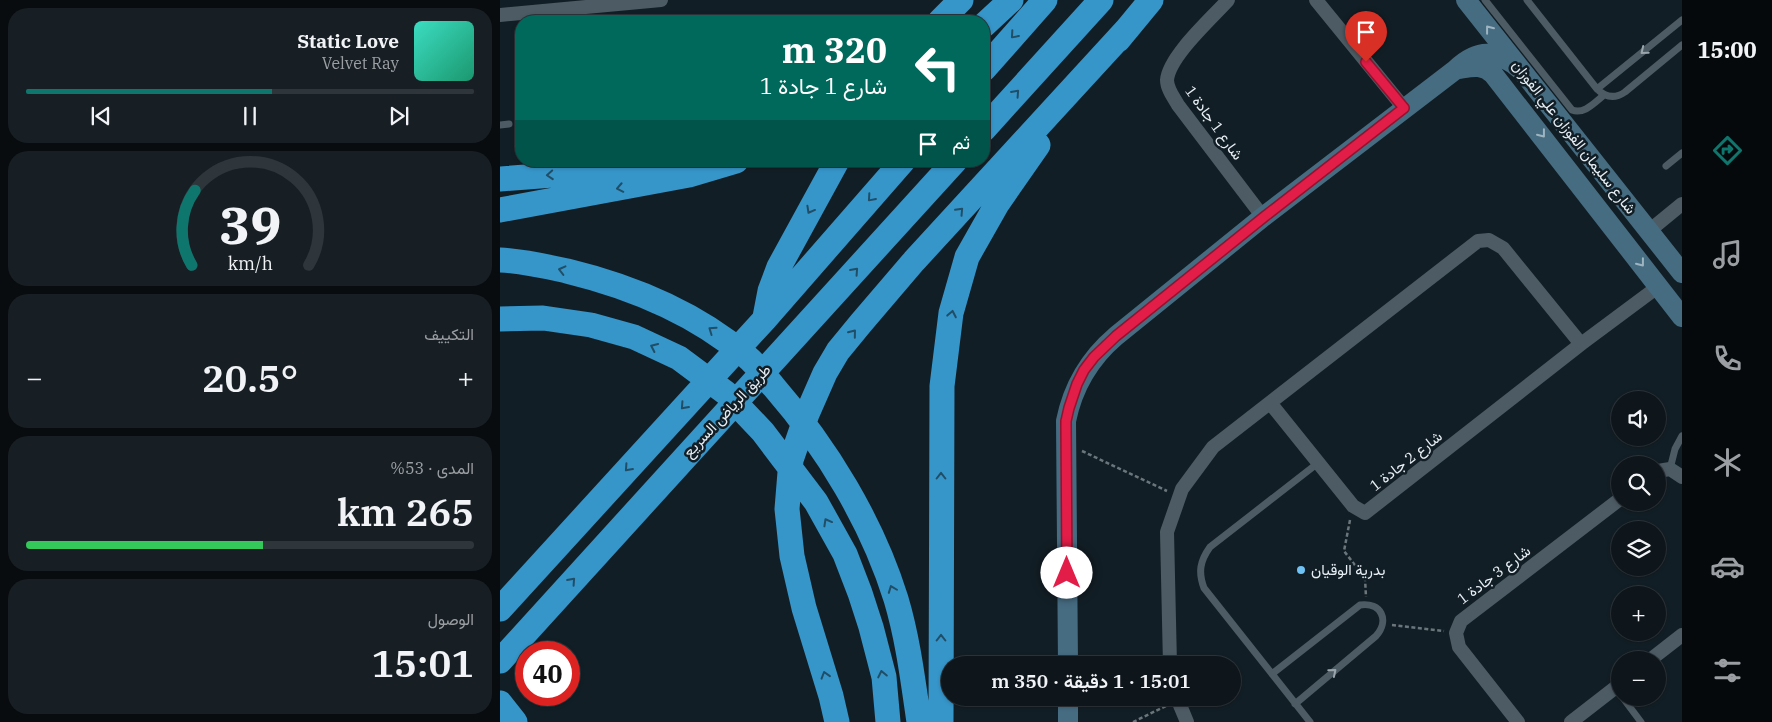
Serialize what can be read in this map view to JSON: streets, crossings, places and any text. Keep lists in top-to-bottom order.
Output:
{
  "streets": {
    "highway": ["طريق الرياض السريع"],
    "street": [
      "شارع 1 جادة 1",
      "شارع سليمان الفوزان علي الفوزان",
      "شارع 2 جادة 1",
      "شارع 3 جادة 1"
    ]
  },
  "crossings": [
    ["شارع سليمان الفوزان علي الفوزان", "شارع 2 جادة 1"]
  ],
  "places": ["بدرية الوقيان"],
  "page": {
    "tabs": "15:00",
    "turn": ["320 m", "شارع 1 جادة 1"],
    "song": ["Static Love", "Velvet Ray"],
    "then": "ثم",
    "tile": [
      "التكييف",
      ["المدى · 53%", "265 km"],
      ["الوصول", "15:01"]
    ],
    "heat": ["−", "20.5°", "+"],
    "map_buttons": ["+", "−"],
    "limit": "40",
    "trip": "15:01 · 1 دقيقة · 350 m",
    "gauge": ["39", "km/h"]
  }
}
